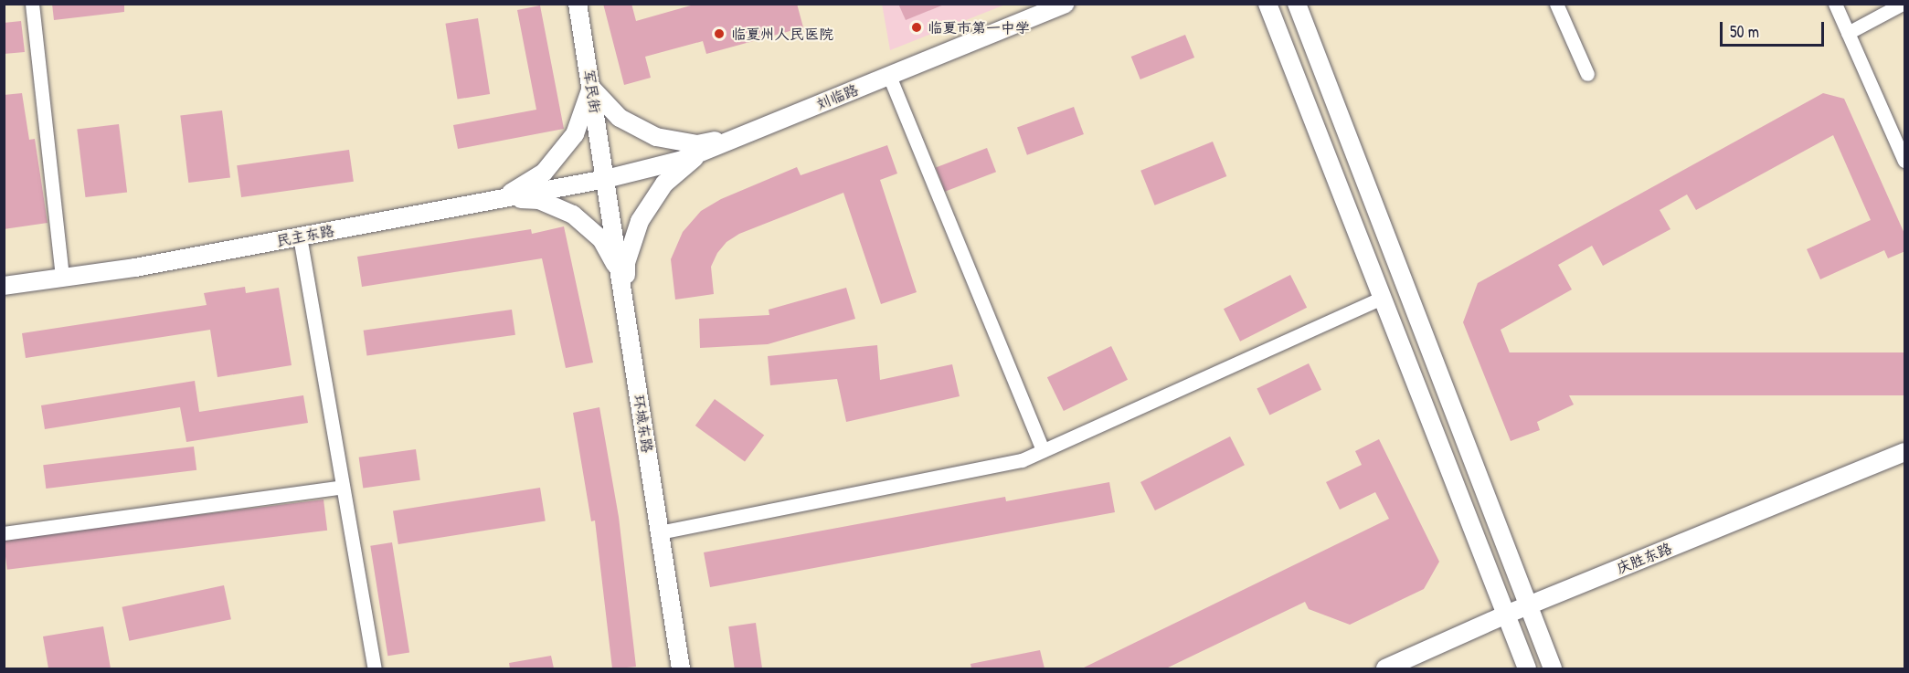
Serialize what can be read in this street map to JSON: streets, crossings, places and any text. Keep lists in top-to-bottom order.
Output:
{
  "streets": {
    "main road": [
      "军民街",
      "刘临路",
      "民主东路",
      "环城东路",
      "庆胜东路"
    ]
  },
  "crossings": [
    ["军民街", "刘临路"],
    ["军民街", "民主东路"],
    ["军民街", "环城东路"],
    ["刘临路", "民主东路"],
    ["刘临路", "环城东路"],
    ["民主东路", "环城东路"]
  ],
  "places": ["临夏市第一中学", "临夏州人民医院"],
  "scale_bar": "50 m"
}
